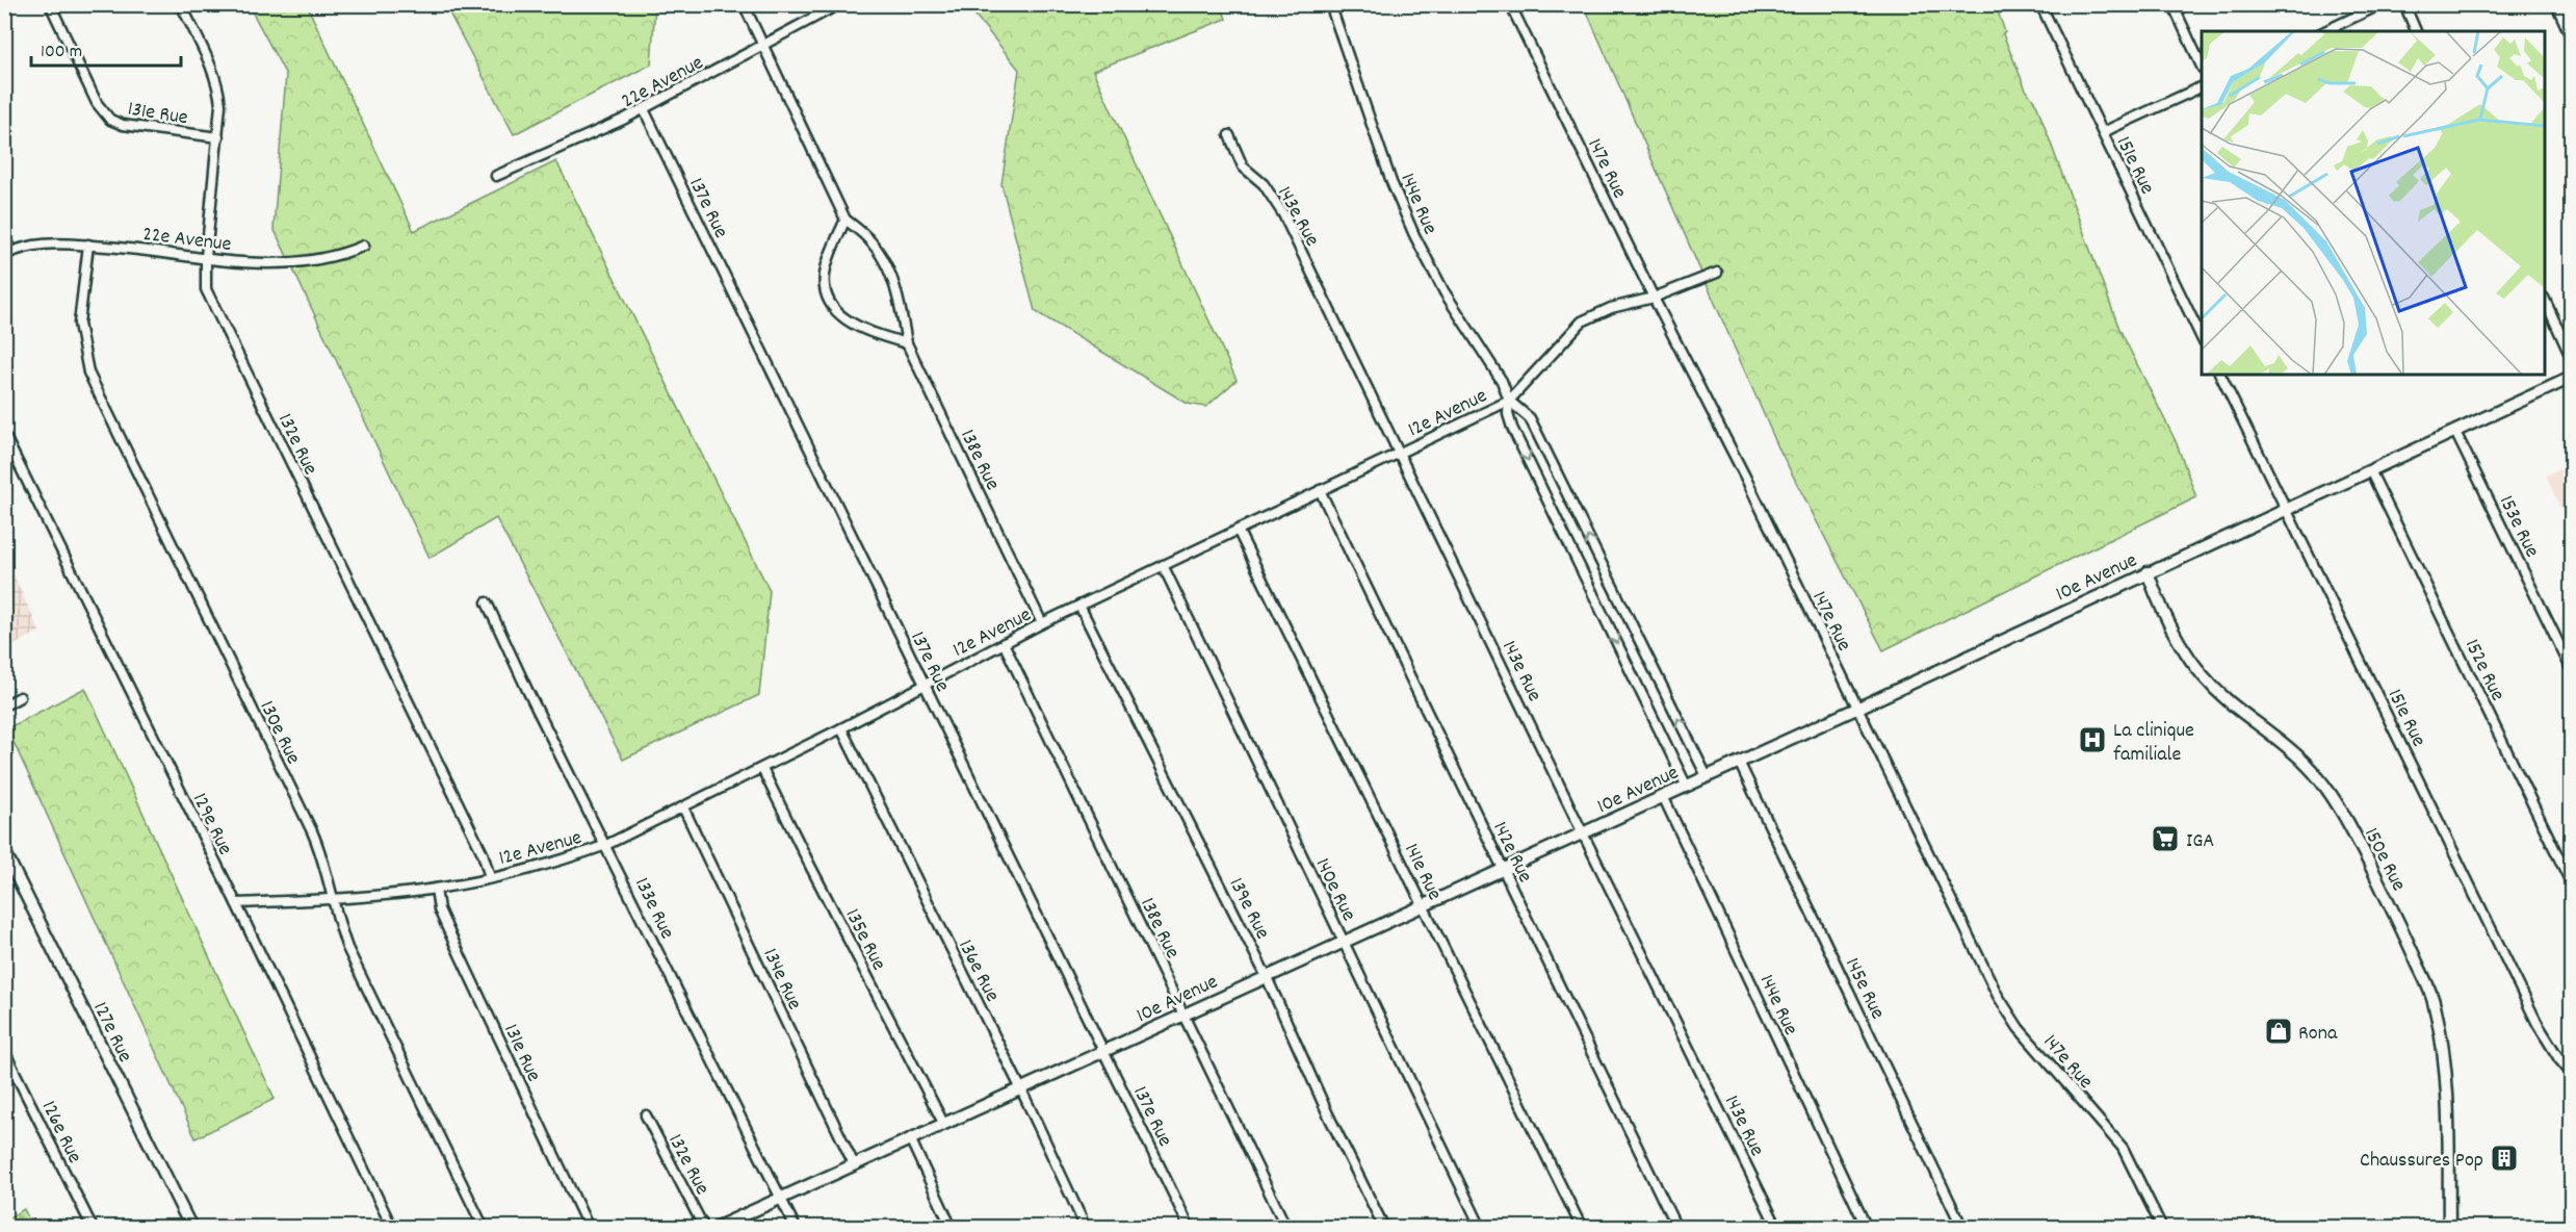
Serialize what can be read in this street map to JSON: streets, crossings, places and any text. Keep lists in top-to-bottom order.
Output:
{
  "streets": {
    "street": [
      "22e Avenue",
      "131e Rue",
      "151e Rue",
      "147e Rue",
      "144e Rue",
      "137e Rue",
      "143e Rue",
      "12e Avenue",
      "132e Rue",
      "138e Rue",
      "153e Rue",
      "10e Avenue",
      "152e Rue",
      "130e Rue",
      "129e Rue",
      "142e Rue",
      "150e Rue",
      "141e Rue",
      "140e Rue",
      "133e Rue",
      "139e Rue",
      "135e Rue",
      "136e Rue",
      "134e Rue",
      "145e Rue",
      "127e Rue",
      "126e Rue"
    ]
  },
  "crossings": [
    ["22e Avenue", "137e Rue"],
    ["22e Avenue", "132e Rue"],
    ["22e Avenue", "138e Rue"],
    ["22e Avenue", "130e Rue"],
    ["131e Rue", "12e Avenue"],
    ["131e Rue", "132e Rue"],
    ["151e Rue", "10e Avenue"],
    ["147e Rue", "12e Avenue"],
    ["147e Rue", "10e Avenue"],
    ["144e Rue", "12e Avenue"],
    ["144e Rue", "10e Avenue"],
    ["137e Rue", "12e Avenue"],
    ["137e Rue", "10e Avenue"],
    ["143e Rue", "12e Avenue"],
    ["143e Rue", "10e Avenue"],
    ["12e Avenue", "132e Rue"],
    ["12e Avenue", "138e Rue"],
    ["12e Avenue", "130e Rue"],
    ["12e Avenue", "129e Rue"],
    ["12e Avenue", "142e Rue"],
    ["12e Avenue", "141e Rue"],
    ["12e Avenue", "140e Rue"],
    ["12e Avenue", "133e Rue"],
    ["12e Avenue", "139e Rue"],
    ["12e Avenue", "135e Rue"],
    ["12e Avenue", "136e Rue"],
    ["12e Avenue", "134e Rue"],
    ["138e Rue", "10e Avenue"],
    ["153e Rue", "10e Avenue"],
    ["10e Avenue", "152e Rue"],
    ["10e Avenue", "142e Rue"],
    ["10e Avenue", "150e Rue"],
    ["10e Avenue", "141e Rue"],
    ["10e Avenue", "140e Rue"],
    ["10e Avenue", "133e Rue"],
    ["10e Avenue", "139e Rue"],
    ["10e Avenue", "135e Rue"],
    ["10e Avenue", "136e Rue"],
    ["10e Avenue", "134e Rue"],
    ["10e Avenue", "145e Rue"]
  ],
  "places": {
    "hospital": ["La clinique familiale"],
    "supermarket": ["IGA"],
    "shop": ["Rona"],
    "building": ["Chaussures Pop"]
  },
  "scale_bar": "100 m"
}
